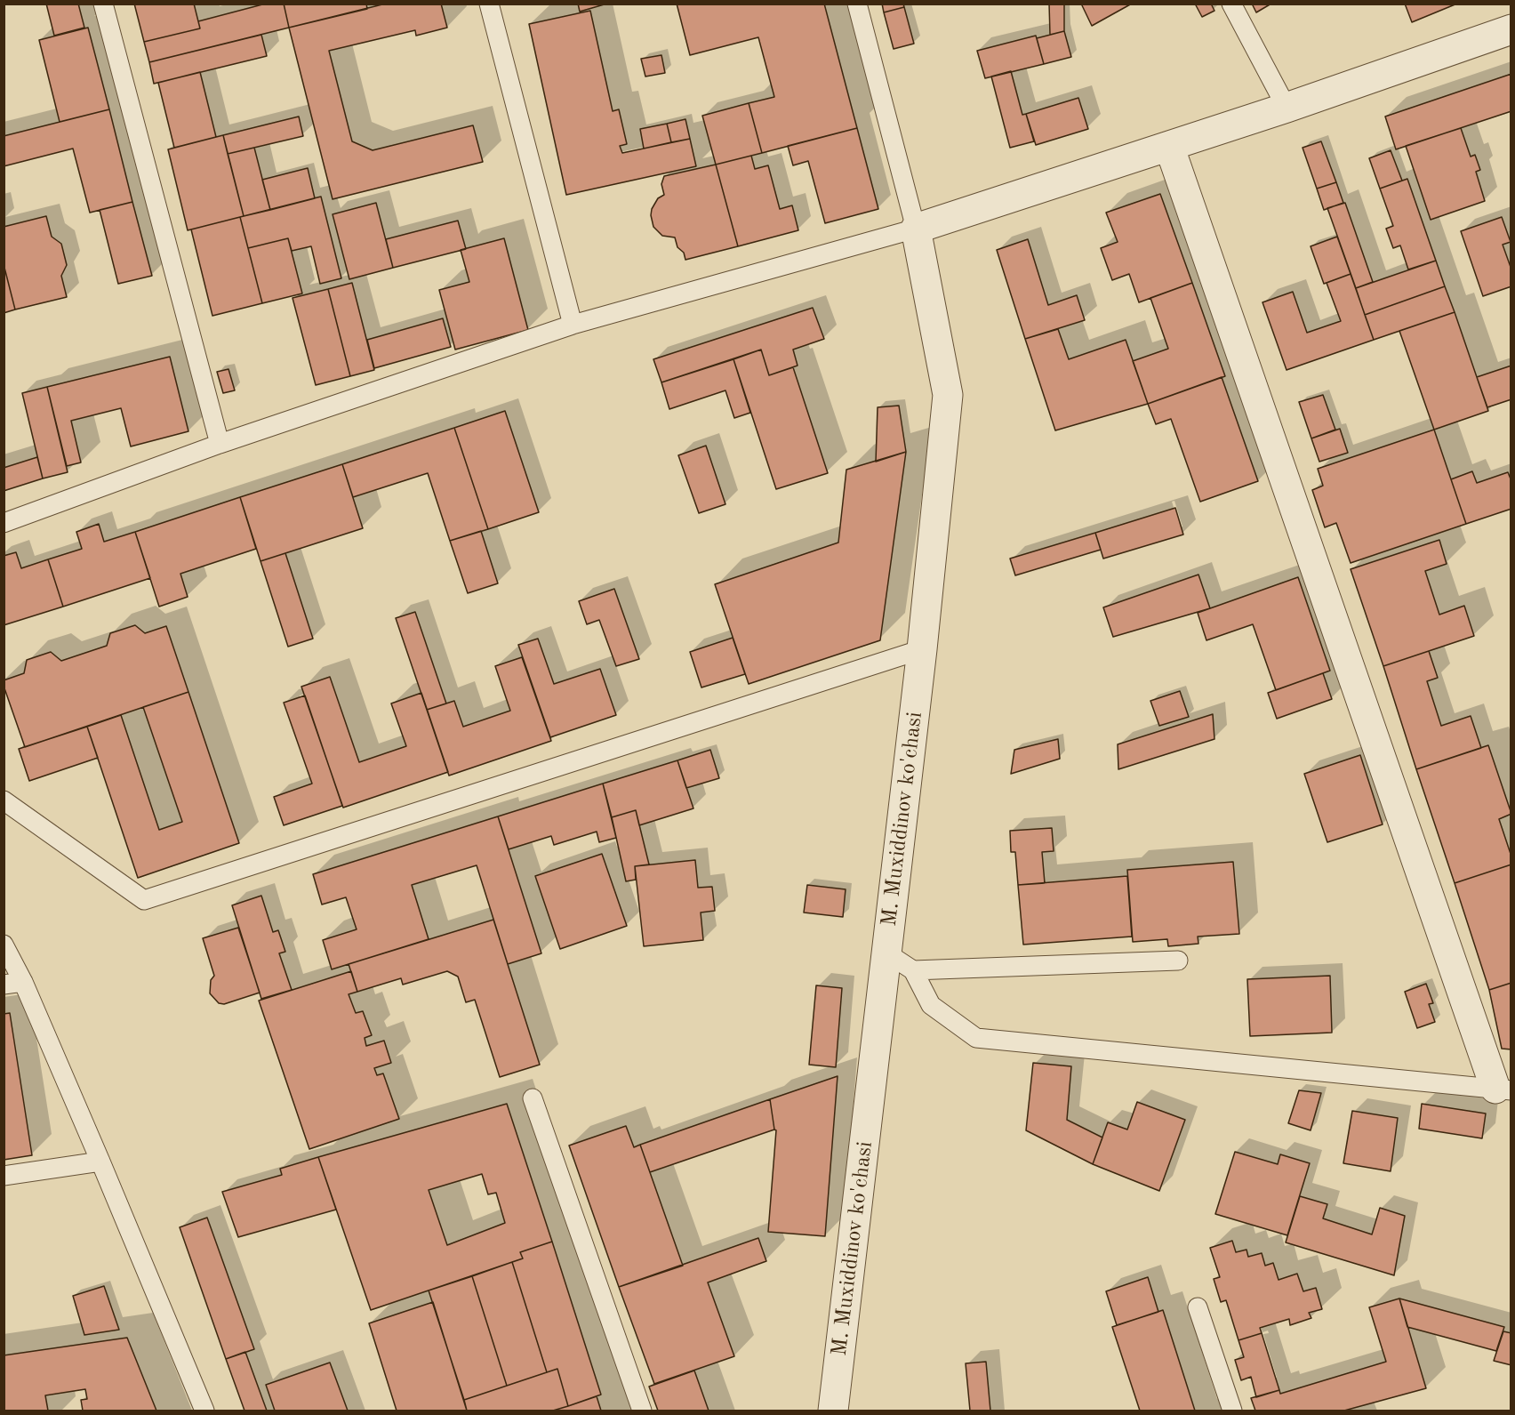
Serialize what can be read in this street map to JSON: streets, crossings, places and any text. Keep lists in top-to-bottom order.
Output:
{
  "streets": {
    "street": ["M. Muxiddinov ko'chasi"]
  }
}
